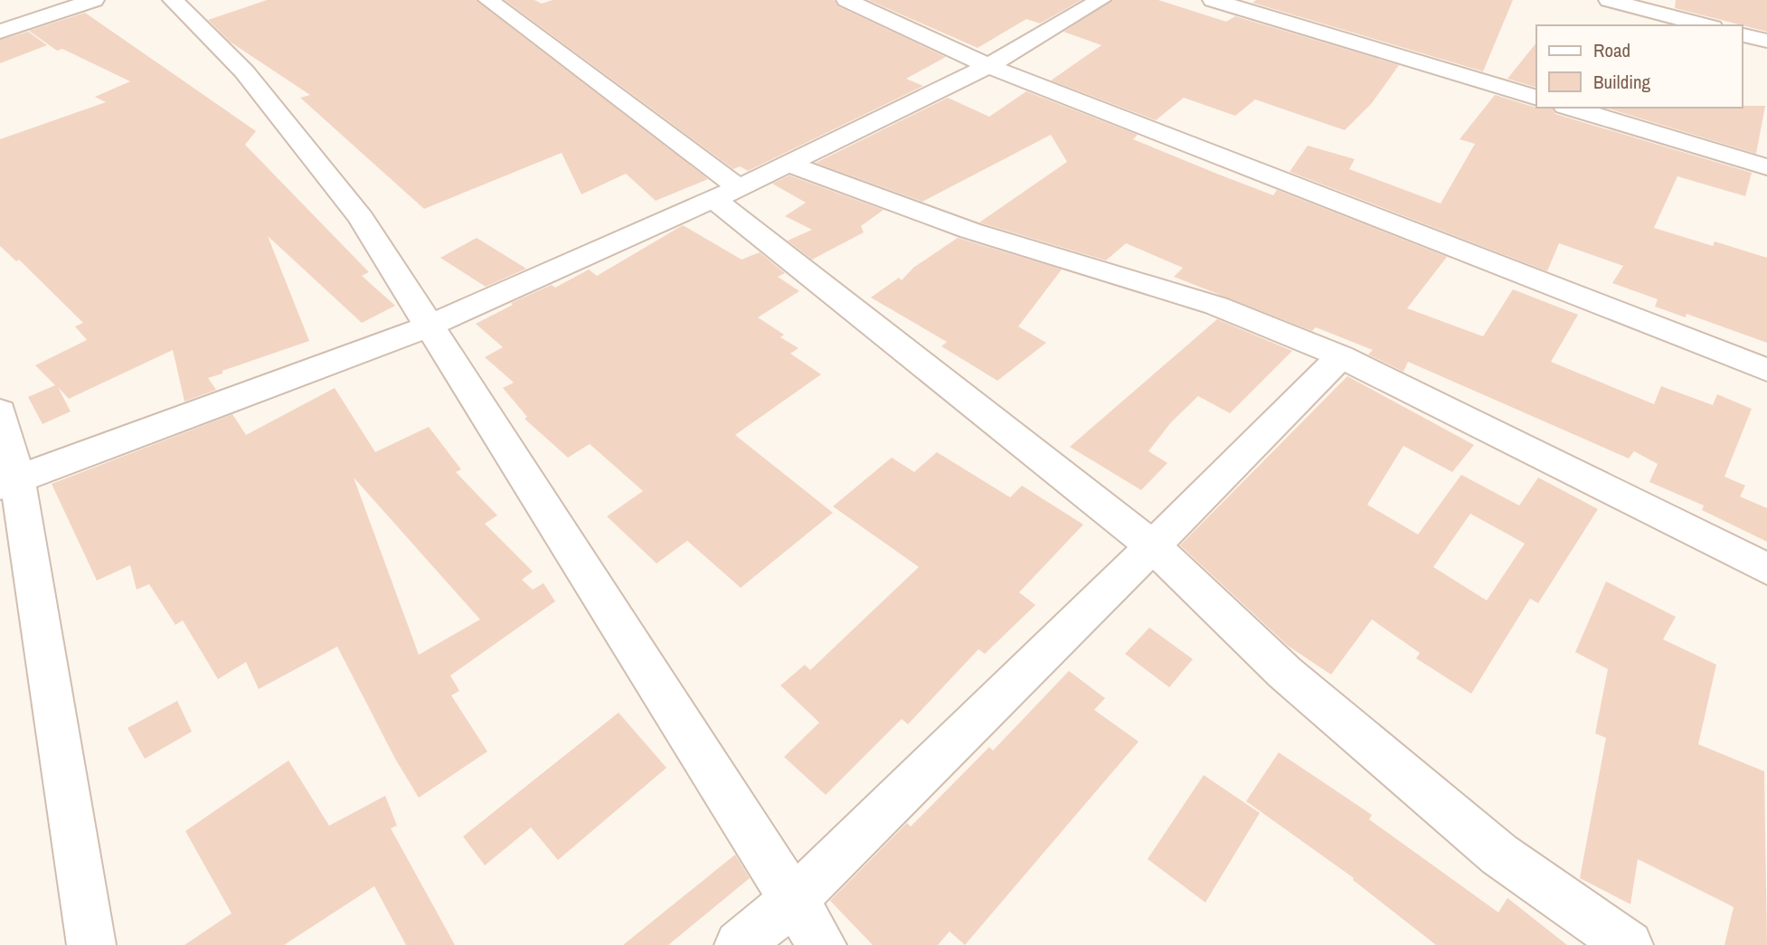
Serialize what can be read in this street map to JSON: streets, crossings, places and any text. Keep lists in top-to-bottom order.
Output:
{
  "legend": ["Road", "Building"]
}
